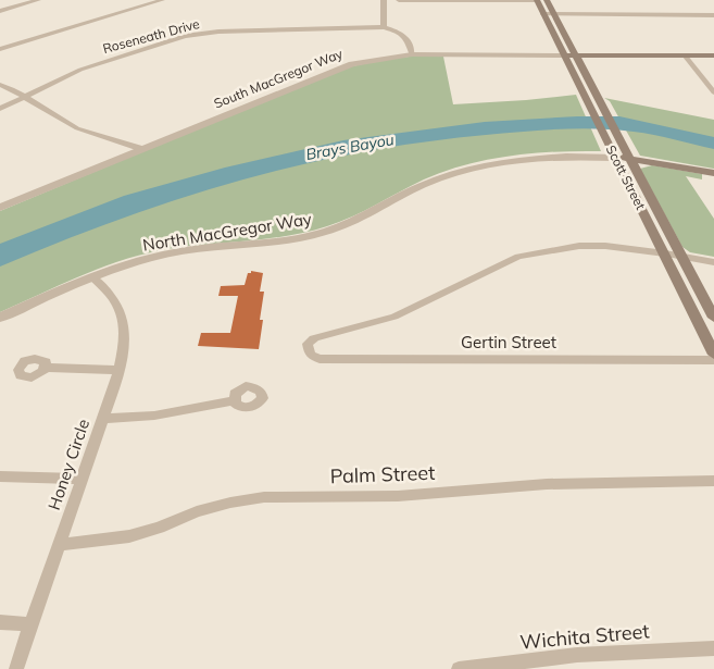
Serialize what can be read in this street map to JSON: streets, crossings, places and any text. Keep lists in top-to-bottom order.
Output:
{
  "streets": {
    "main road": ["South MacGregor Way", "Scott Street", "North MacGregor Way"],
    "street": [
      "Roseneath Drive",
      "Gertin Street",
      "Honey Circle",
      "Palm Street",
      "Wichita Street"
    ]
  },
  "crossings": [
    ["South MacGregor Way", "Scott Street"],
    ["Scott Street", "North MacGregor Way"],
    ["Scott Street", "Gertin Street"],
    ["North MacGregor Way", "Honey Circle"],
    ["Honey Circle", "Palm Street"]
  ],
  "water": ["Brays Bayou"]
}
